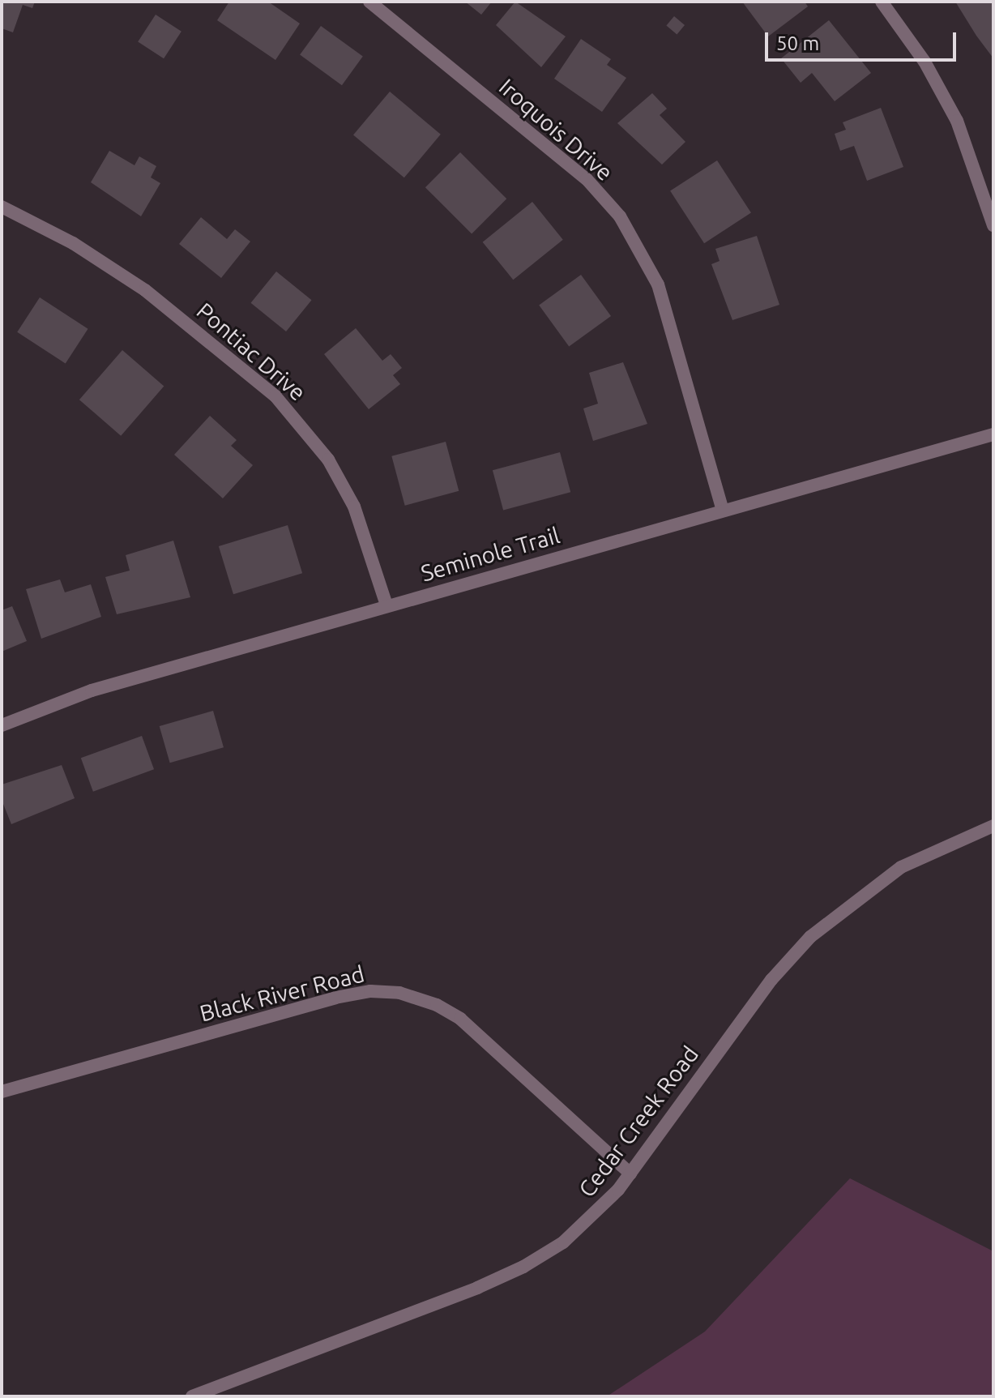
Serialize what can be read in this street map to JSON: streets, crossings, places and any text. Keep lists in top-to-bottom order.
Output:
{
  "streets": {
    "street": [
      "Iroquois Drive",
      "Pontiac Drive",
      "Seminole Trail",
      "Black River Road",
      "Cedar Creek Road"
    ]
  },
  "crossings": [
    ["Iroquois Drive", "Seminole Trail"],
    ["Pontiac Drive", "Seminole Trail"],
    ["Black River Road", "Cedar Creek Road"]
  ],
  "scale_bar": "50 m"
}
